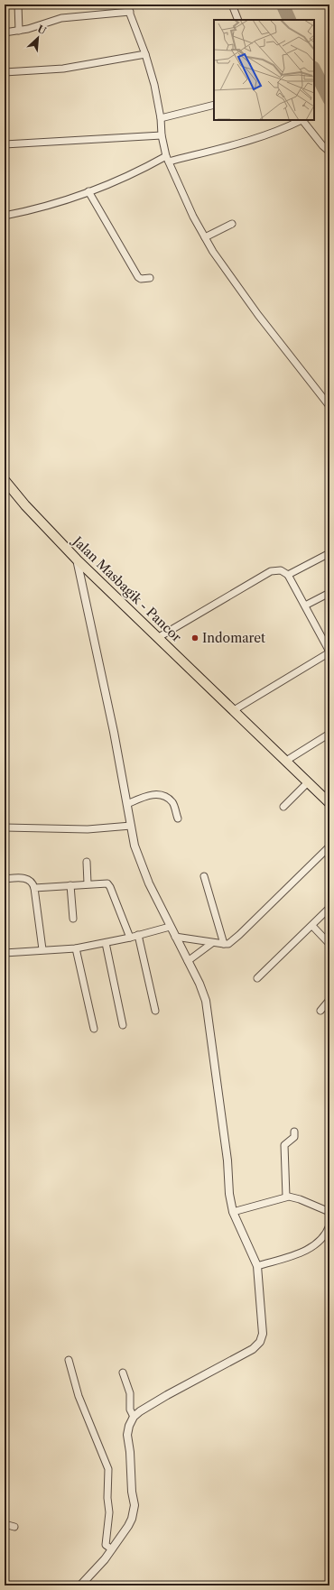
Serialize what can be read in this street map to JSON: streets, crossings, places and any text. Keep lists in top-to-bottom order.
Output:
{
  "streets": {
    "main road": ["Jalan Masbagik - Pancor"]
  },
  "places": ["Indomaret"],
  "north": "top right"
}
